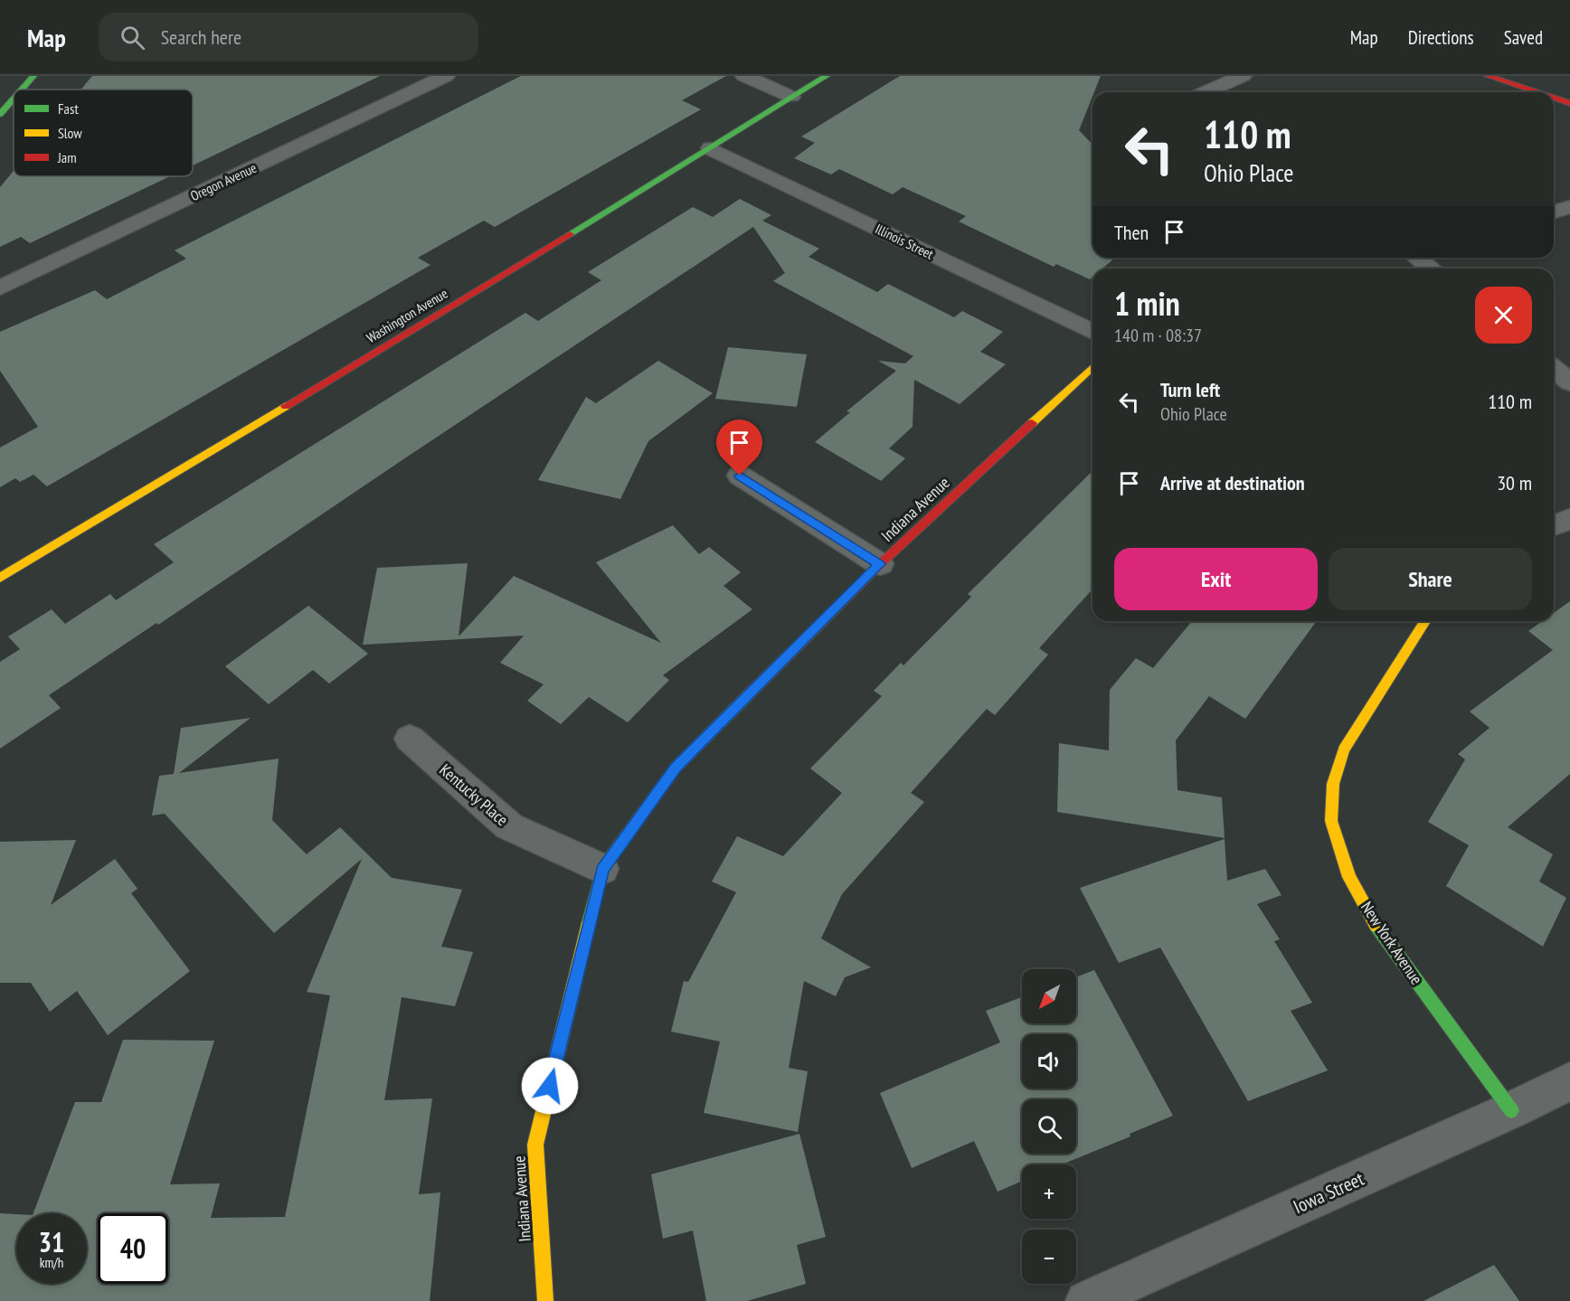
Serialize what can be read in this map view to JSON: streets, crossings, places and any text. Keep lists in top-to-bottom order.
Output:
{
  "streets": {
    "street": [
      "Oregon Avenue",
      "Illinois Street",
      "Washington Avenue",
      "Indiana Avenue",
      "Kentucky Place",
      "New York Avenue",
      "Iowa Street"
    ]
  },
  "crossings": [
    ["Illinois Street", "Washington Avenue"],
    ["Indiana Avenue", "Kentucky Place"],
    ["New York Avenue", "Iowa Street"]
  ],
  "legend": ["Fast", "Slow", "Jam"],
  "north": "bottom left",
  "page": {
    "header": "Map",
    "search": "Search here",
    "nav": ["Map", "Directions", "Saved"],
    "turn": ["110 m", "Ohio Place"],
    "then": "Then",
    "heading": ["1 min", "140 m · 08:37"],
    "list": [
      {
        "name": "Turn left",
        "note": "Ohio Place",
        "value": "110 m"
      },
      {
        "name": "Arrive at destination",
        "value": "30 m"
      }
    ],
    "buttons": ["Exit", "Share"],
    "map_buttons": ["+", "−"],
    "speed": "31 km/h",
    "limit": "40"
  }
}
